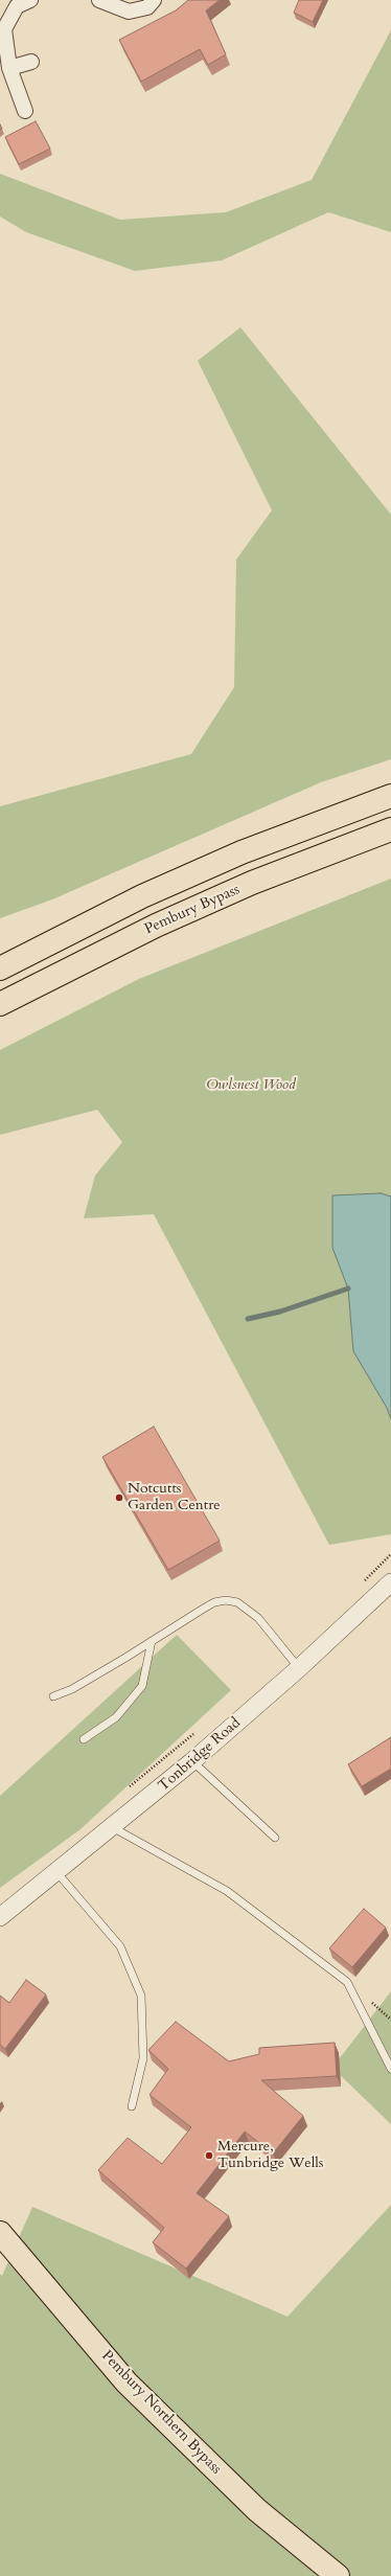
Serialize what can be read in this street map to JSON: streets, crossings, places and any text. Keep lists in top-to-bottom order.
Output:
{
  "streets": {
    "main road": ["Pembury Bypass", "Pembury Northern Bypass"],
    "street": ["Tonbridge Road"]
  },
  "parks": ["Owlsnest Wood"],
  "places": ["Notcutts Garden Centre", "Mercure, Tunbridge Wells"]
}
